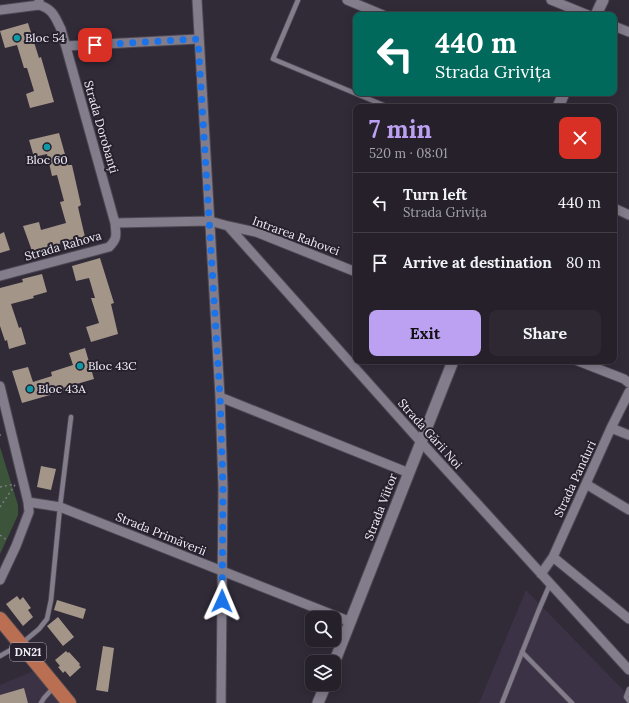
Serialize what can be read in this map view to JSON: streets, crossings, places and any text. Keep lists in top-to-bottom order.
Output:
{
  "streets": {
    "highway": ["DN21"],
    "street": [
      "Strada Dorobanți",
      "Intrarea Rahovei",
      "Strada Rahova",
      "Strada Gării Noi",
      "Strada Panduri",
      "Strada Viitor",
      "Strada Primăverii"
    ]
  },
  "crossings": [
    ["Strada Dorobanți", "Strada Rahova"],
    ["Intrarea Rahovei", "Strada Gării Noi"],
    ["Strada Gării Noi", "Strada Panduri"],
    ["Strada Gării Noi", "Strada Viitor"],
    ["Strada Viitor", "Strada Primăverii"]
  ],
  "places": [
    "Bloc 54",
    "Bloc 60",
    "Bloc 43C",
    "Bloc 43A"
  ],
  "page": {
    "turn": ["440 m", "Strada Grivița"],
    "heading": ["7 min", "520 m · 08:01"],
    "list": [
      {
        "name": "Turn left",
        "note": "Strada Grivița",
        "value": "440 m"
      },
      {
        "name": "Arrive at destination",
        "value": "80 m"
      }
    ],
    "buttons": ["Exit", "Share"]
  }
}
